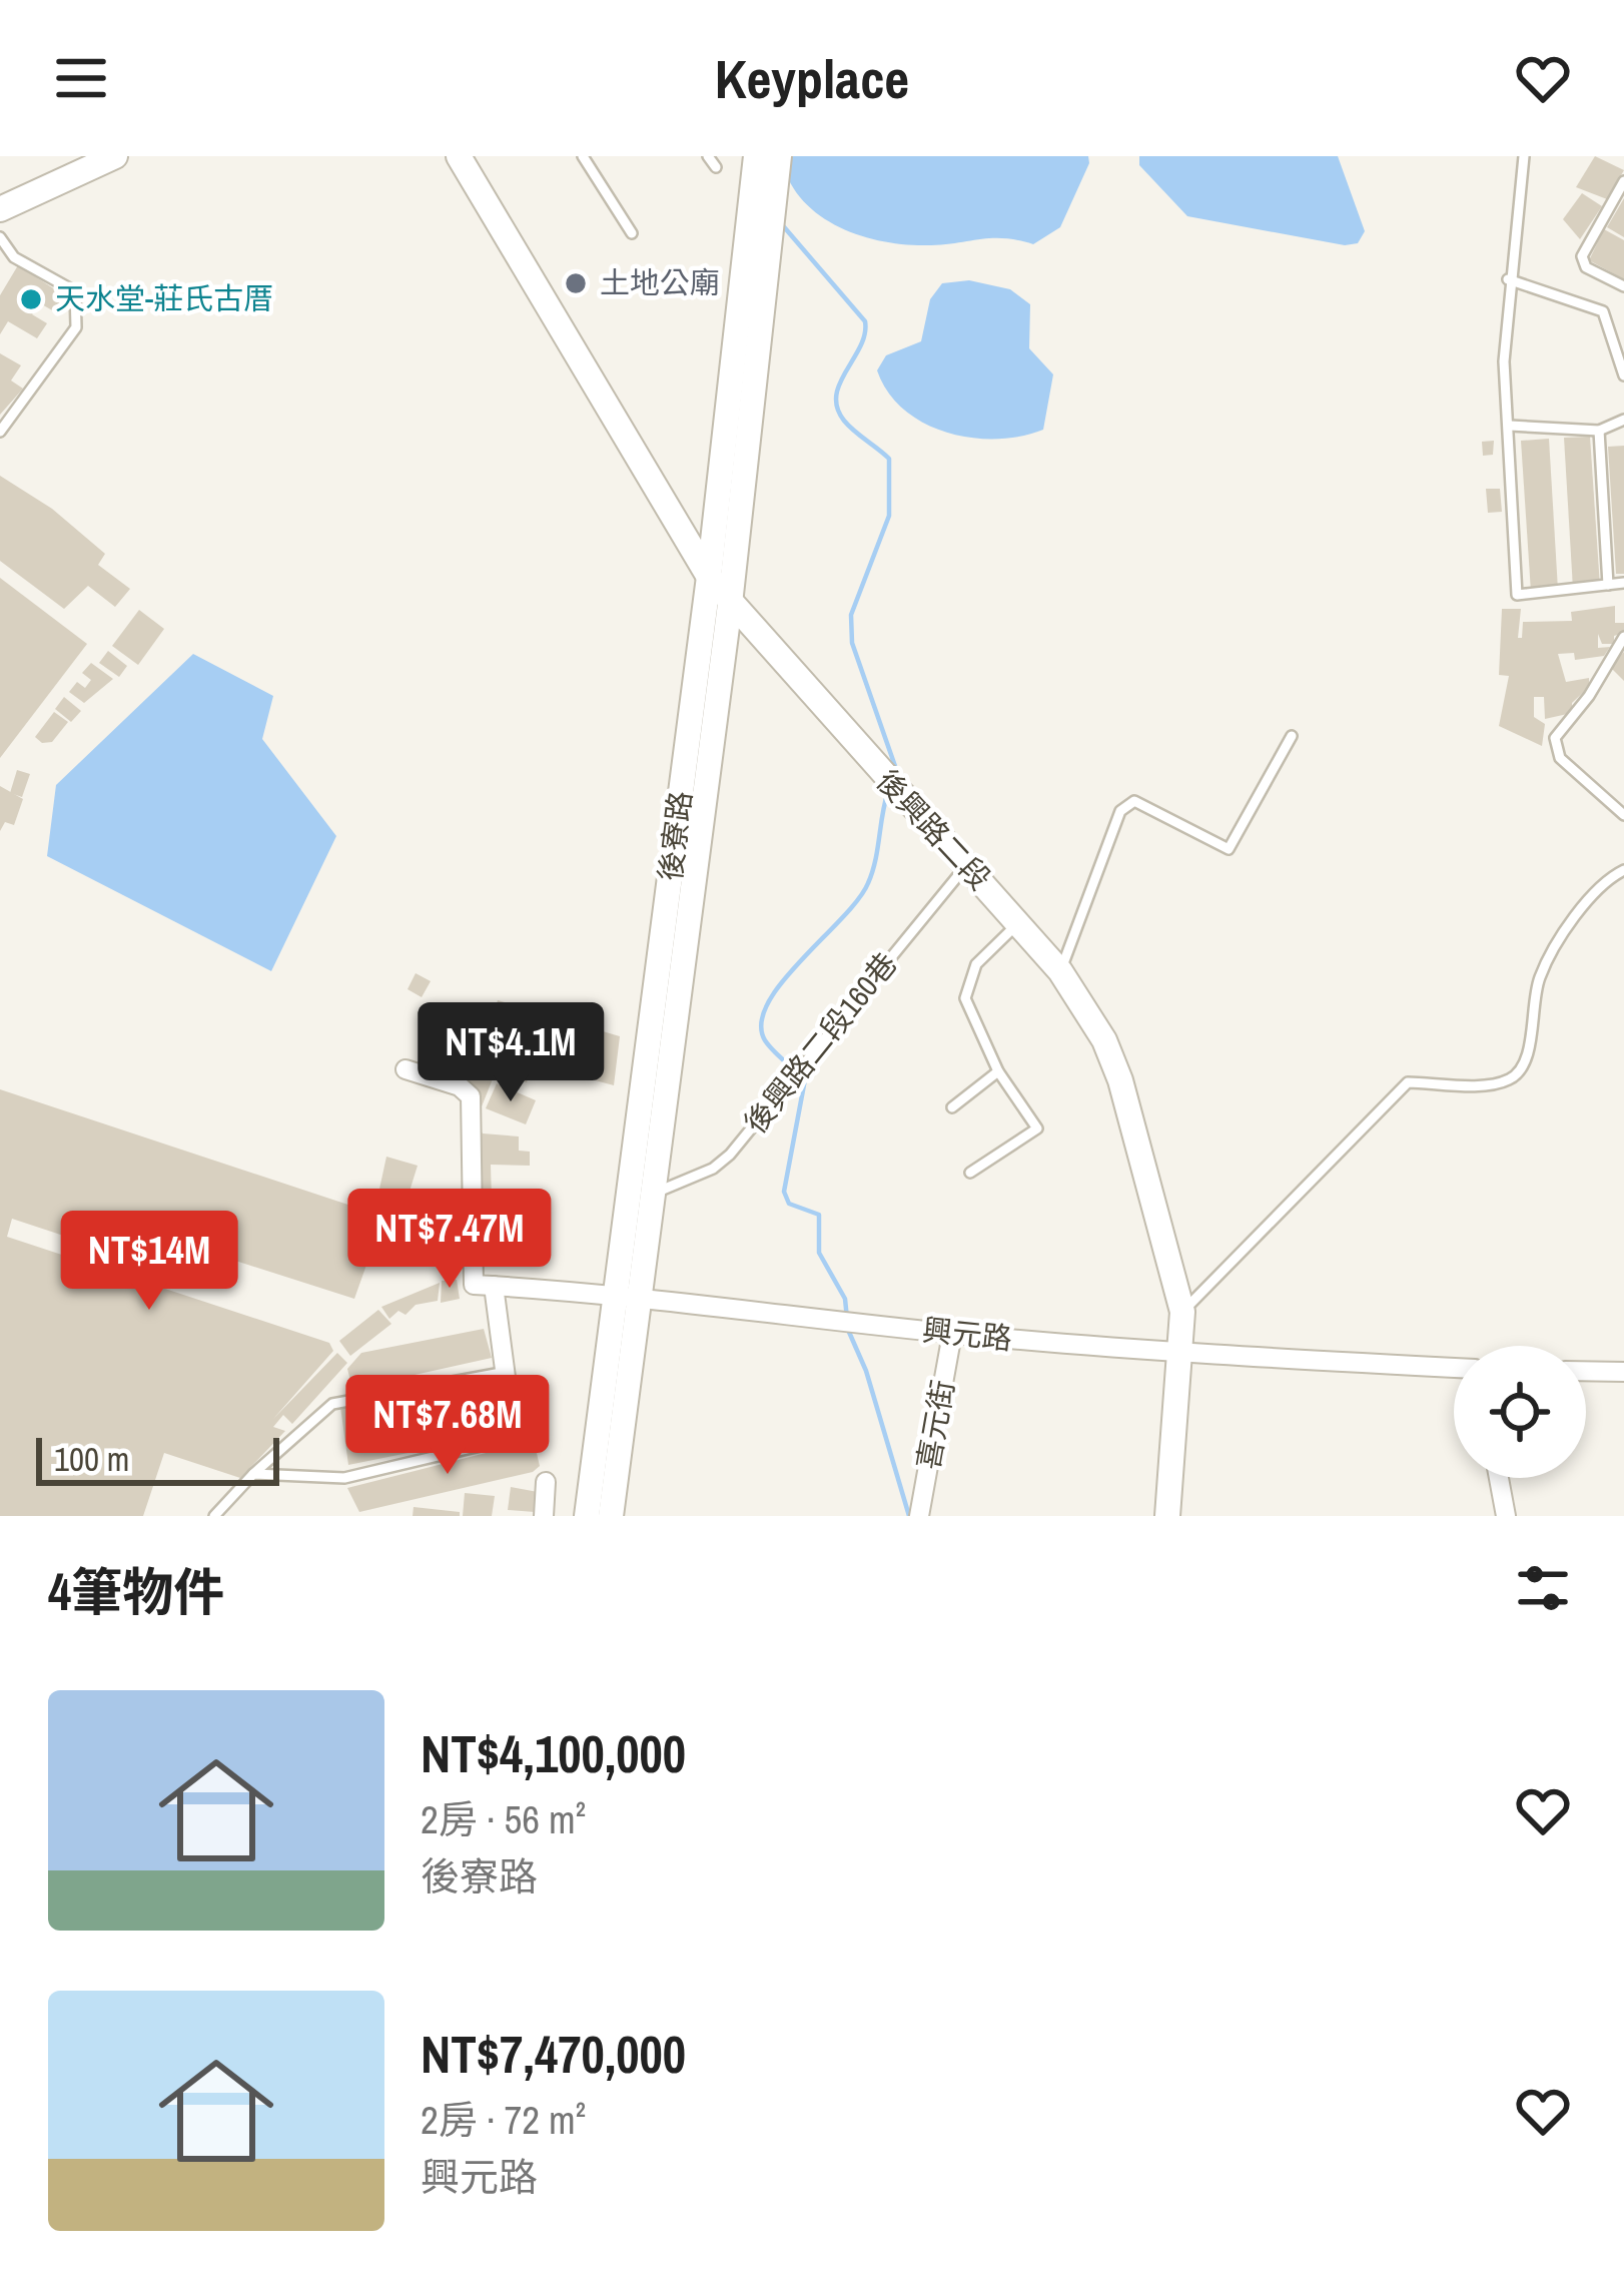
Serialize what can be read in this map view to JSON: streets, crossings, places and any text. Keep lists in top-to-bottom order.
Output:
{
  "streets": {
    "street": [
      "後興路二段",
      "後寮路",
      "興元路",
      "喜元街"
    ],
    "lane": ["後興路二段160巷"]
  },
  "crossings": [
    ["後興路二段", "後寮路"],
    ["後興路二段", "後興路二段160巷"],
    ["後興路二段", "興元路"],
    ["後寮路", "後興路二段160巷"],
    ["後寮路", "興元路"],
    ["興元路", "喜元街"]
  ],
  "places": ["土地公廟", "天水堂-莊氏古厝"],
  "scale_bar": "100 m",
  "page": {
    "header": "Keyplace",
    "price": [
      "NT$4.1M",
      "NT$7.47M",
      "NT$14M",
      "NT$7.68M"
    ],
    "scale": "100 m",
    "heading": "4筆物件",
    "list": [
      {
        "name": "NT$4,100,000",
        "note": "2房 · 56 m² · 後寮路"
      },
      {
        "name": "NT$7,470,000",
        "note": "2房 · 72 m² · 興元路"
      }
    ]
  }
}
